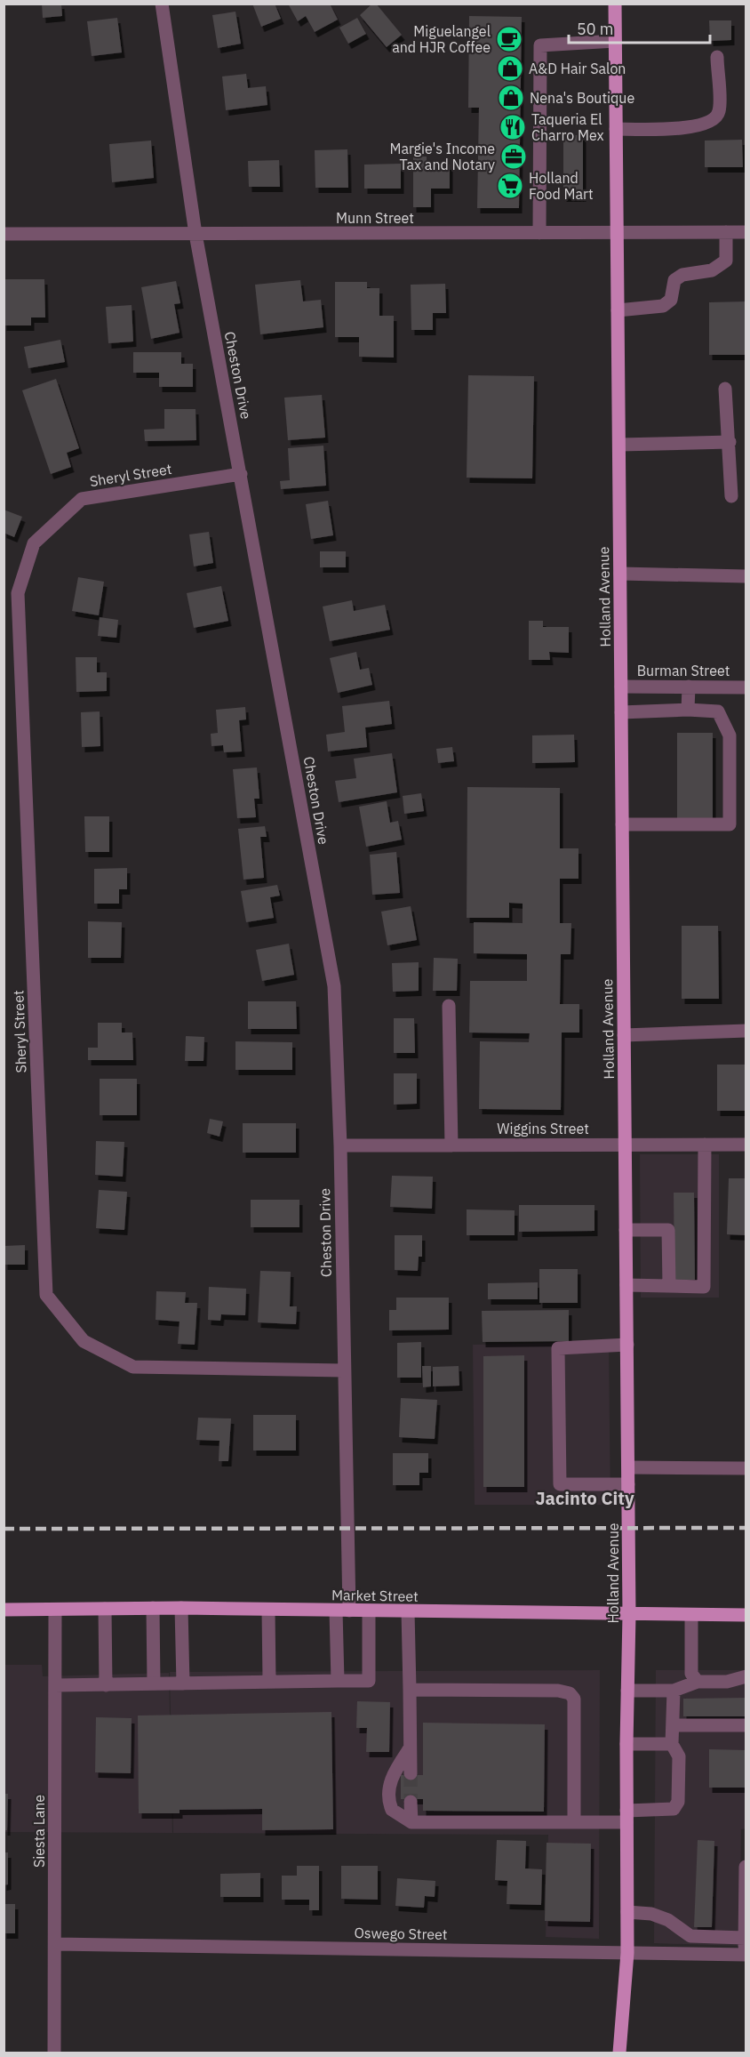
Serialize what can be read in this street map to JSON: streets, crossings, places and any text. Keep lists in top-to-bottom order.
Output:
{
  "streets": {
    "main road": ["Holland Avenue", "Market Street"],
    "street": [
      "Munn Street",
      "Cheston Drive",
      "Sheryl Street",
      "Burman Street",
      "Wiggins Street",
      "Siesta Lane",
      "Oswego Street"
    ]
  },
  "crossings": [
    ["Munn Street", "Cheston Drive"],
    ["Munn Street", "Holland Avenue"],
    ["Cheston Drive", "Sheryl Street"],
    ["Cheston Drive", "Wiggins Street"],
    ["Cheston Drive", "Market Street"],
    ["Holland Avenue", "Burman Street"],
    ["Holland Avenue", "Wiggins Street"],
    ["Holland Avenue", "Market Street"],
    ["Holland Avenue", "Oswego Street"],
    ["Market Street", "Siesta Lane"],
    ["Siesta Lane", "Oswego Street"]
  ],
  "districts": ["Jacinto City"],
  "places": {
    "cafe": ["Miguelangel and HJR Coffee"],
    "shop": ["A&D Hair Salon", "Nena's Boutique"],
    "restaurant": ["Taqueria El Charro Mex"],
    "office": ["Margie's Income Tax and Notary"],
    "supermarket": ["Holland Food Mart"]
  },
  "scale_bar": "50 m"
}
